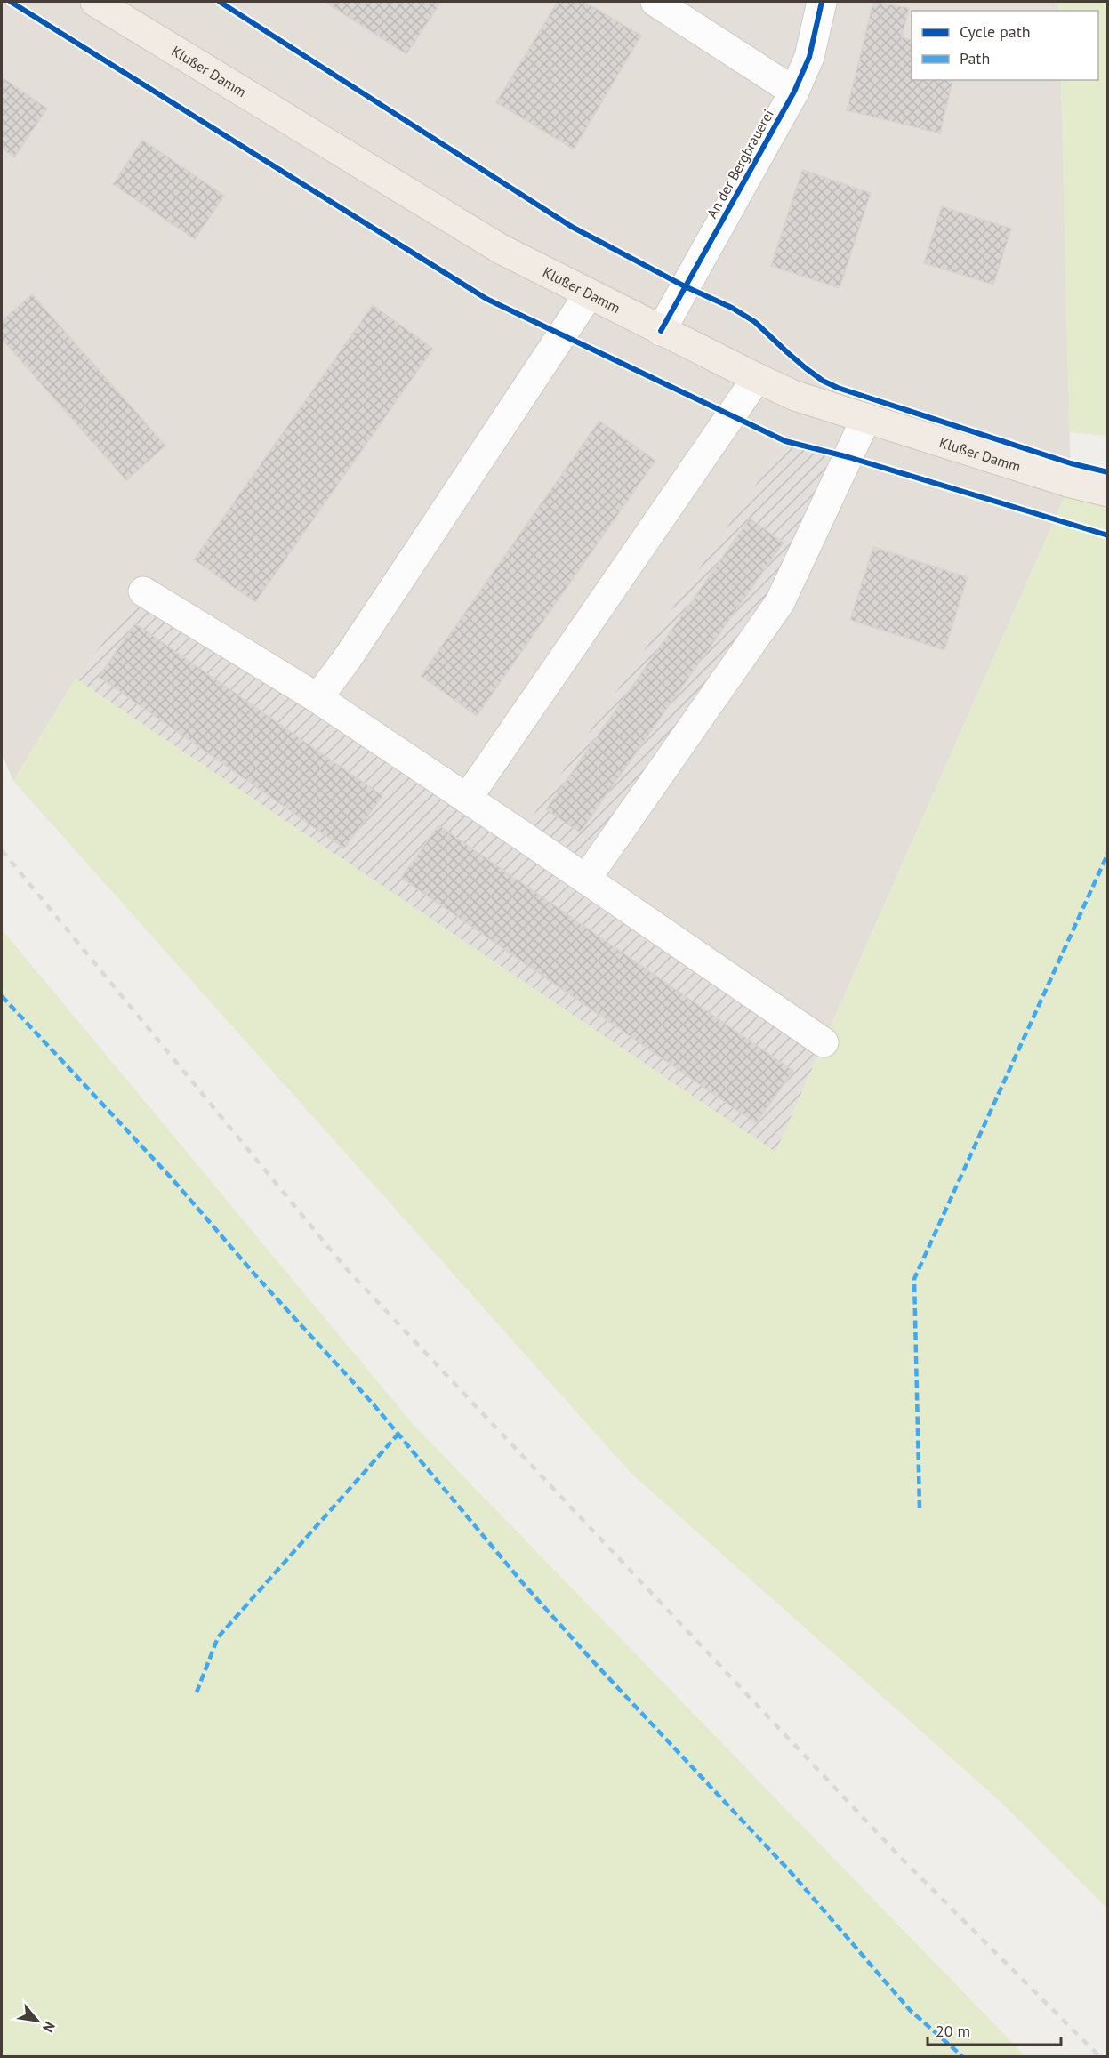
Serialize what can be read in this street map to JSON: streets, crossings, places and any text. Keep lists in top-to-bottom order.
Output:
{
  "streets": {
    "main road": ["Klußer Damm"],
    "street": ["An der Bergbrauerei"]
  },
  "crossings": [
    ["Klußer Damm", "An der Bergbrauerei"]
  ],
  "legend": ["Cycle path", "Path"],
  "scale_bar": "20 m",
  "north": "bottom right"
}
